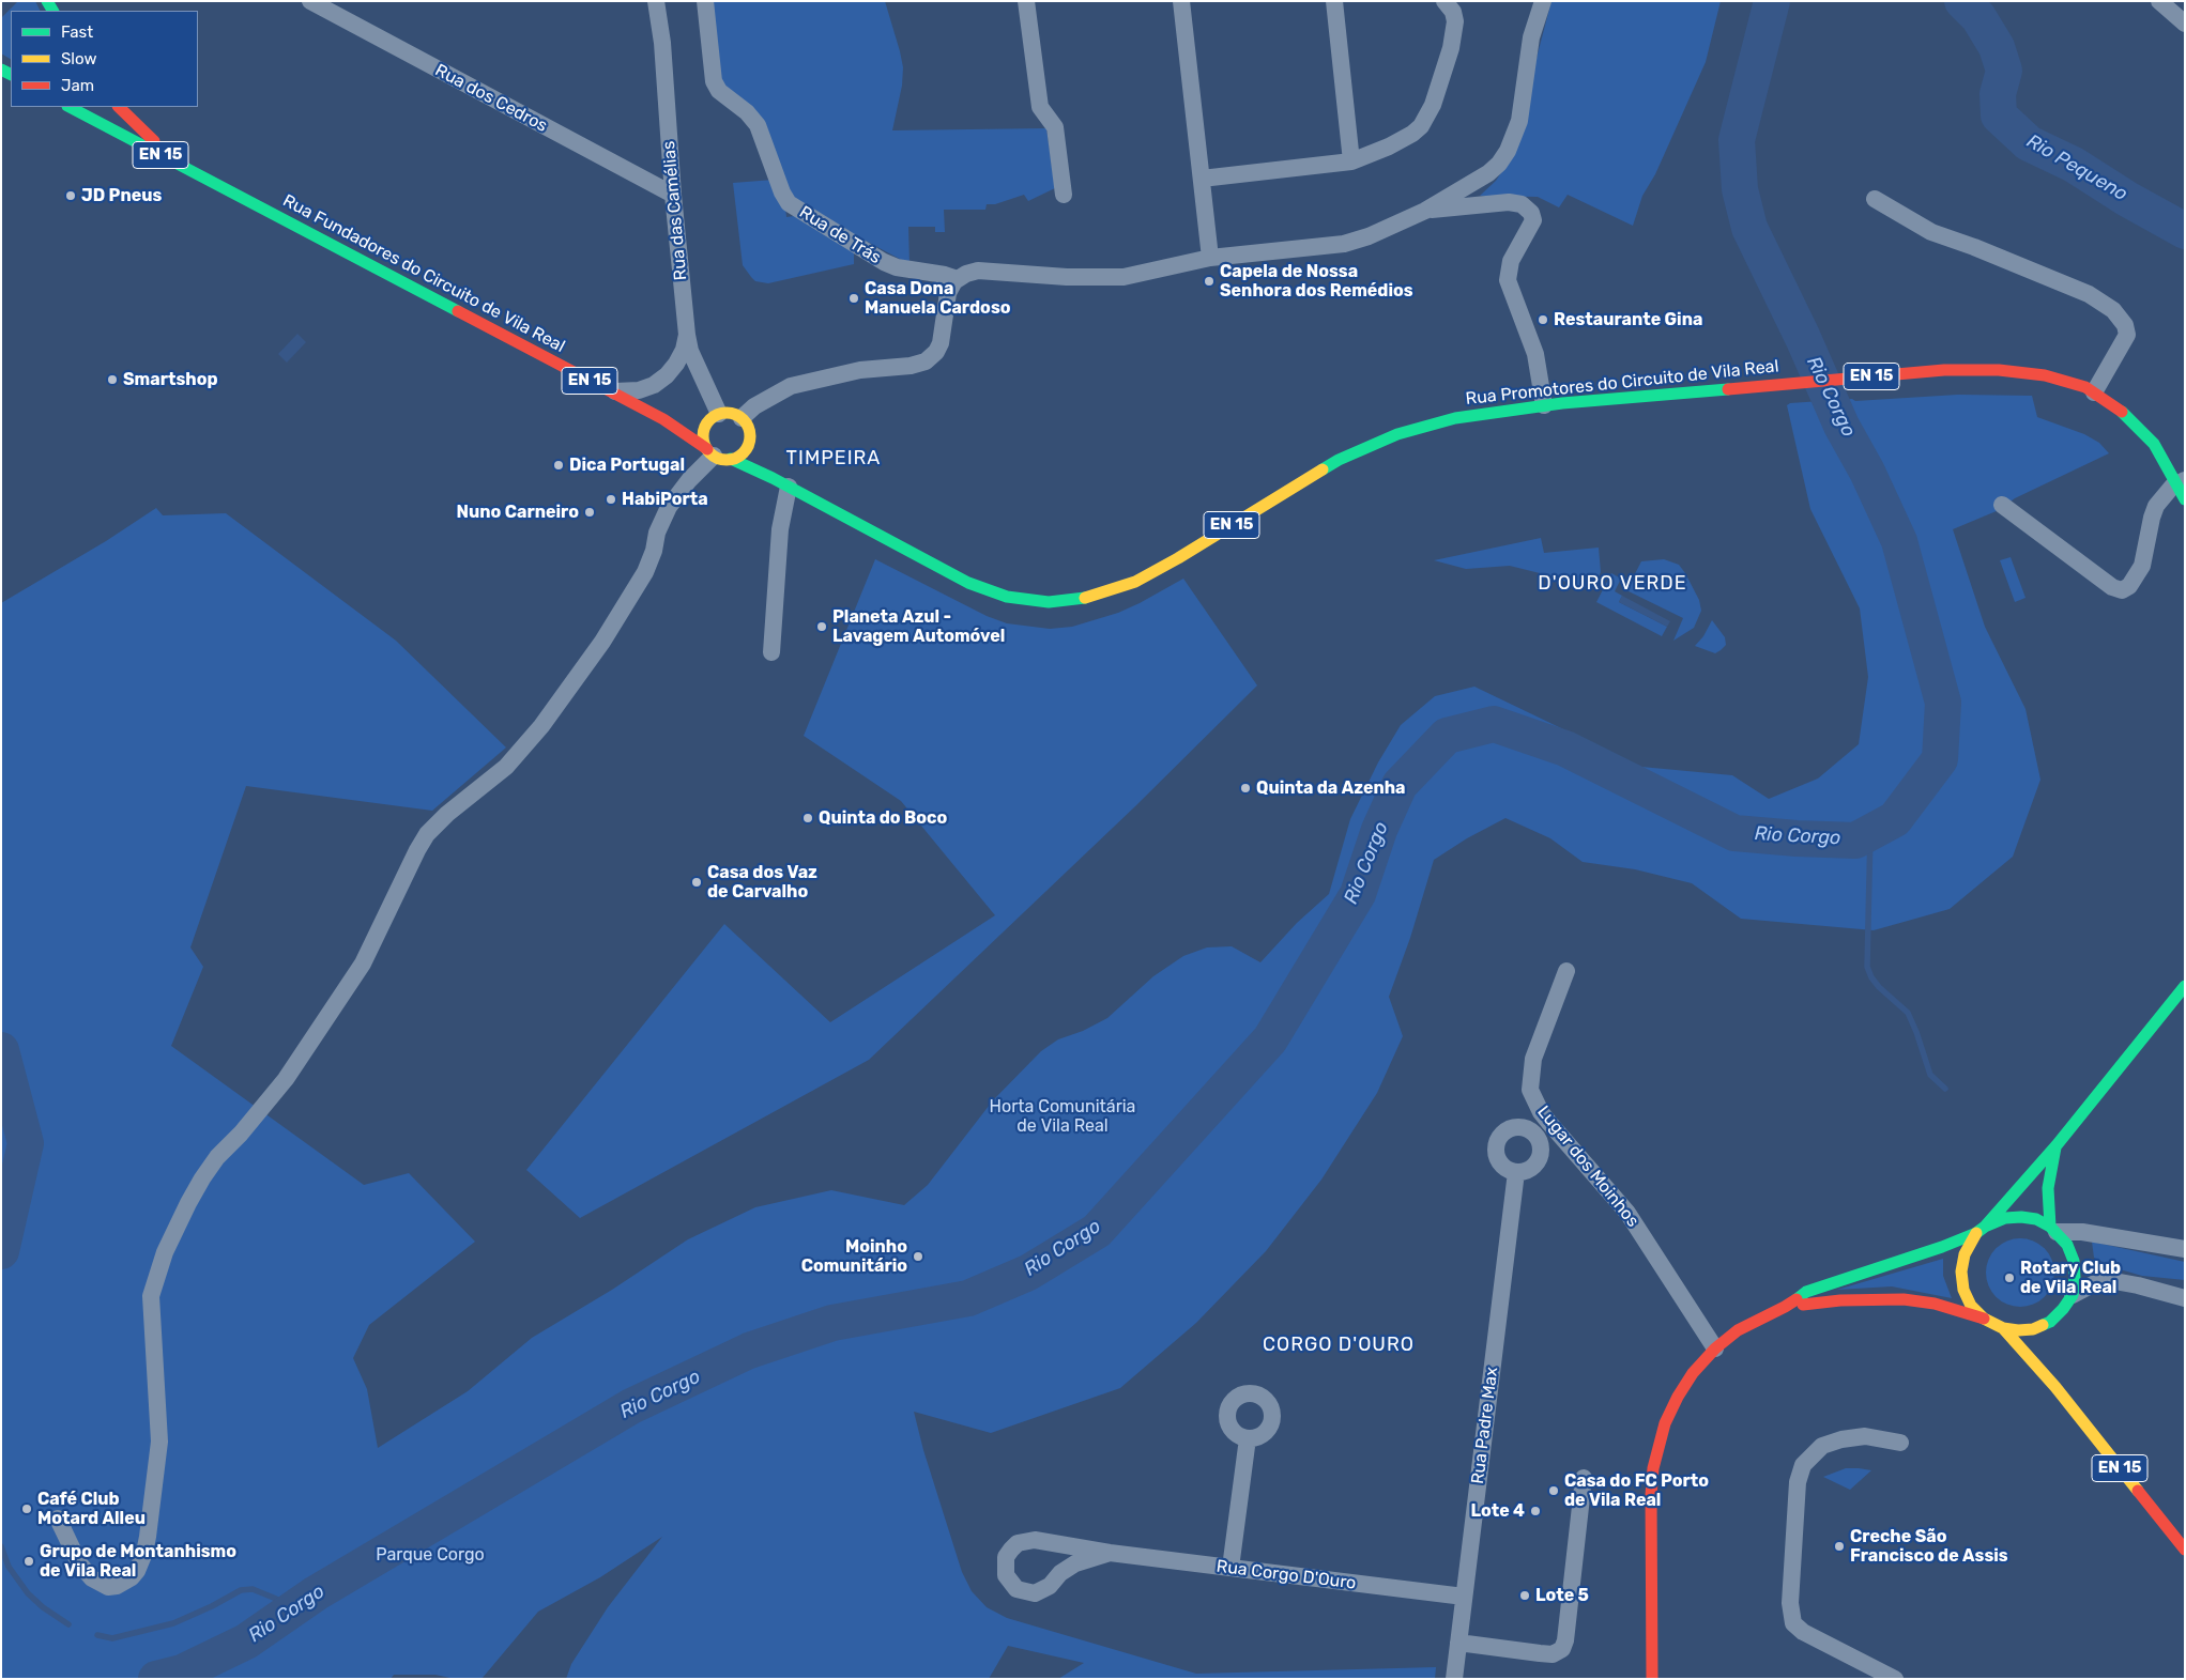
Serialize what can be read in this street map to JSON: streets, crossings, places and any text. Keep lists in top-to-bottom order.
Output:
{
  "streets": {
    "main road": ["EN 15", "Rua Fundadores do Circuito de Vila Real", "Rua Promotores do Circuito de Vila Real"],
    "street": [
      "Rua dos Cedros",
      "Rua das Camélias",
      "Rua de Trás",
      "Lugar dos Moinhos",
      "Rua Padre Max",
      "Rua Corgo D'Ouro"
    ]
  },
  "crossings": [
    ["Rua dos Cedros", "Rua das Camélias"],
    ["EN 15", "Rua das Camélias"],
    ["EN 15", "Rua Fundadores do Circuito de Vila Real"],
    ["EN 15", "Rua Promotores do Circuito de Vila Real"],
    ["Rua das Camélias", "Rua Fundadores do Circuito de Vila Real"],
    ["Rua Fundadores do Circuito de Vila Real", "Rua Promotores do Circuito de Vila Real"],
    ["Rua Padre Max", "Rua Corgo D'Ouro"]
  ],
  "districts": ["TIMPEIRA", "D'OURO VERDE", "CORGO D'OURO"],
  "water": ["Rio Pequeno", "Rio Corgo"],
  "parks": ["Horta Comunitária de Vila Real", "Parque Corgo"],
  "places": [
    "JD Pneus",
    "Capela de Nossa Senhora dos Remédios",
    "Casa Dona Manuela Cardoso",
    "Restaurante Gina",
    "Smartshop",
    "Dica Portugal",
    "HabiPorta",
    "Nuno Carneiro",
    "Planeta Azul - Lavagem Automóvel",
    "Quinta da Azenha",
    "Quinta do Boco",
    "Casa dos Vaz de Carvalho",
    "Moinho Comunitário",
    "Rotary Club de Vila Real",
    "Casa do FC Porto de Vila Real",
    "Café Club Motard Alleu",
    "Lote 4",
    "Creche São Francisco de Assis",
    "Grupo de Montanhismo de Vila Real",
    "Lote 5"
  ],
  "legend": ["Fast", "Slow", "Jam"]
}
